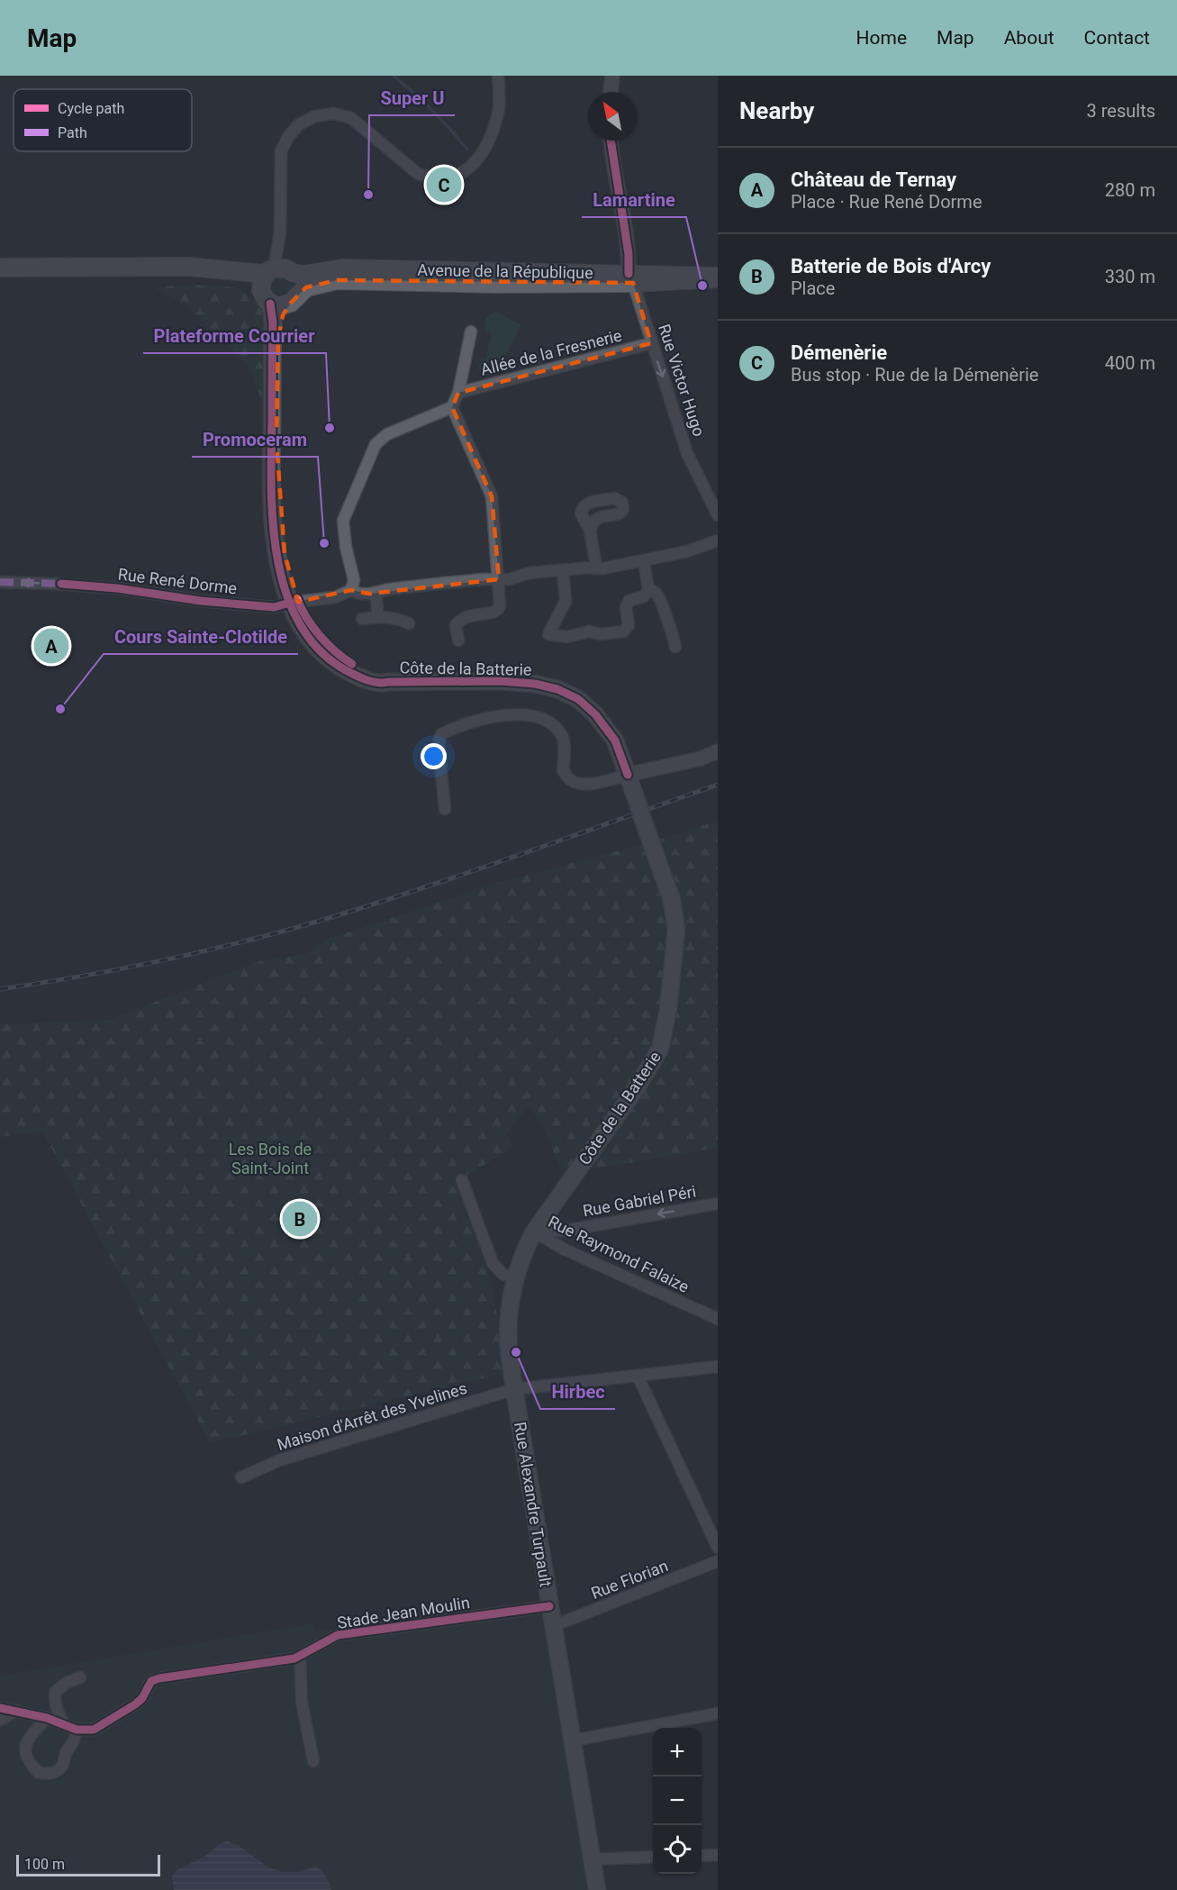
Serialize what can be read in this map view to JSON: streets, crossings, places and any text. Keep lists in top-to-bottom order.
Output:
{
  "streets": {
    "main road": ["Avenue de la République", "Côte de la Batterie", "Rue Alexandre Turpault"],
    "street": [
      "Allée de la Fresnerie",
      "Rue Victor Hugo",
      "Rue René Dorme",
      "Rue Gabriel Péri",
      "Rue Raymond Falaize",
      "Maison d'Arrêt des Yvelines",
      "Rue Florian",
      "Stade Jean Moulin"
    ]
  },
  "crossings": [
    ["Avenue de la République", "Rue Victor Hugo"],
    ["Allée de la Fresnerie", "Rue Victor Hugo"],
    ["Rue René Dorme", "Côte de la Batterie"],
    ["Côte de la Batterie", "Rue Alexandre Turpault"],
    ["Rue Gabriel Péri", "Rue Raymond Falaize"],
    ["Rue Gabriel Péri", "Rue Alexandre Turpault"],
    ["Rue Raymond Falaize", "Rue Alexandre Turpault"],
    ["Maison d'Arrêt des Yvelines", "Rue Alexandre Turpault"],
    ["Rue Alexandre Turpault", "Rue Florian"],
    ["Rue Alexandre Turpault", "Stade Jean Moulin"]
  ],
  "one_way": ["Rue Victor Hugo", "Rue René Dorme", "Rue Gabriel Péri"],
  "parks": ["Les Bois de Saint-Joint"],
  "places": [
    "Super U",
    "Lamartine",
    "Plateforme Courrier",
    "Promoceram",
    "Cours Sainte-Clotilde",
    "Hirbec"
  ],
  "legend": ["Cycle path", "Path"],
  "scale_bar": "100 m",
  "north": "top left",
  "page": {
    "header": "Map",
    "nav": [
      "Home",
      "Map",
      "About",
      "Contact"
    ],
    "heading": ["Nearby", "3 results"],
    "list": [
      {
        "mark": "A",
        "name": "Château de Ternay",
        "note": "Place · Rue René Dorme",
        "value": "280 m"
      },
      {
        "mark": "B",
        "name": "Batterie de Bois d'Arcy",
        "note": "Place",
        "value": "330 m"
      },
      {
        "mark": "C",
        "name": "Démenèrie",
        "note": "Bus stop · Rue de la Démenèrie",
        "value": "400 m"
      }
    ],
    "pins": ["C", "A", "B"],
    "map_buttons": ["+", "−"],
    "scale": "100 m"
  }
}
